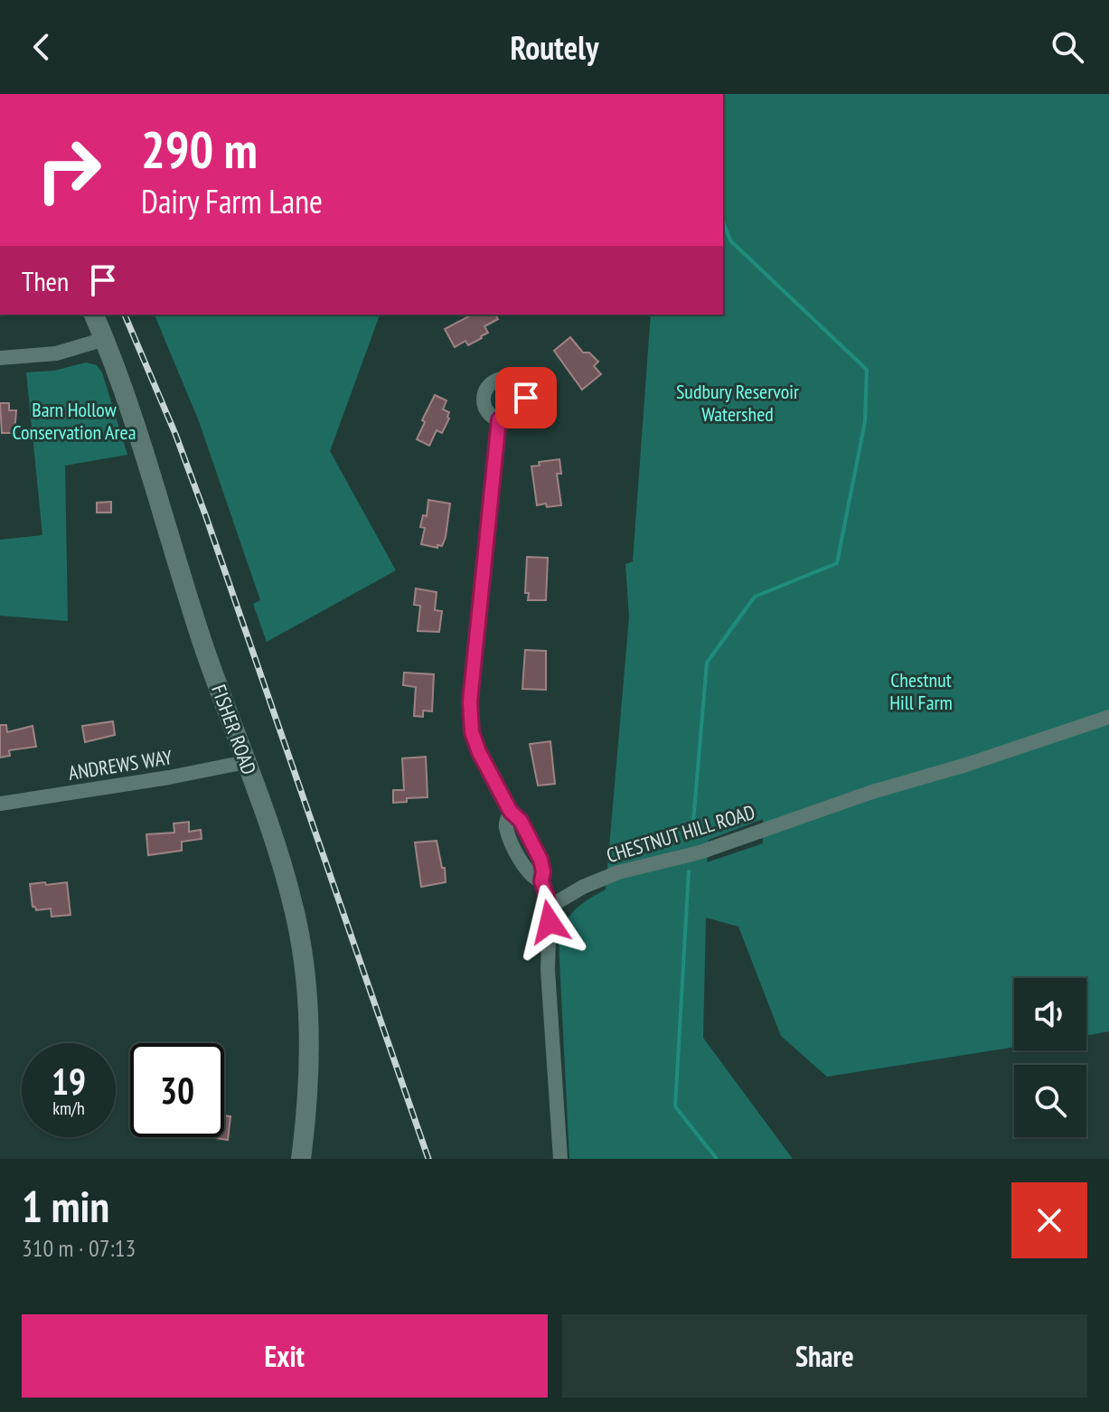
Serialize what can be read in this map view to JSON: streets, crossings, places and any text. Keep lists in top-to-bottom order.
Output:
{
  "streets": {
    "street": ["FISHER ROAD", "ANDREWS WAY", "CHESTNUT HILL ROAD"]
  },
  "crossings": [
    ["FISHER ROAD", "ANDREWS WAY"]
  ],
  "parks": ["Sudbury Reservoir Watershed", "Barn Hollow Conservation Area", "Chestnut Hill Farm"],
  "page": {
    "header": "Routely",
    "turn": ["290 m", "Dairy Farm Lane"],
    "then": "Then",
    "speed": "19 km/h",
    "limit": "30",
    "heading": ["1 min", "310 m · 07:13"],
    "buttons": ["Exit", "Share"]
  }
}
